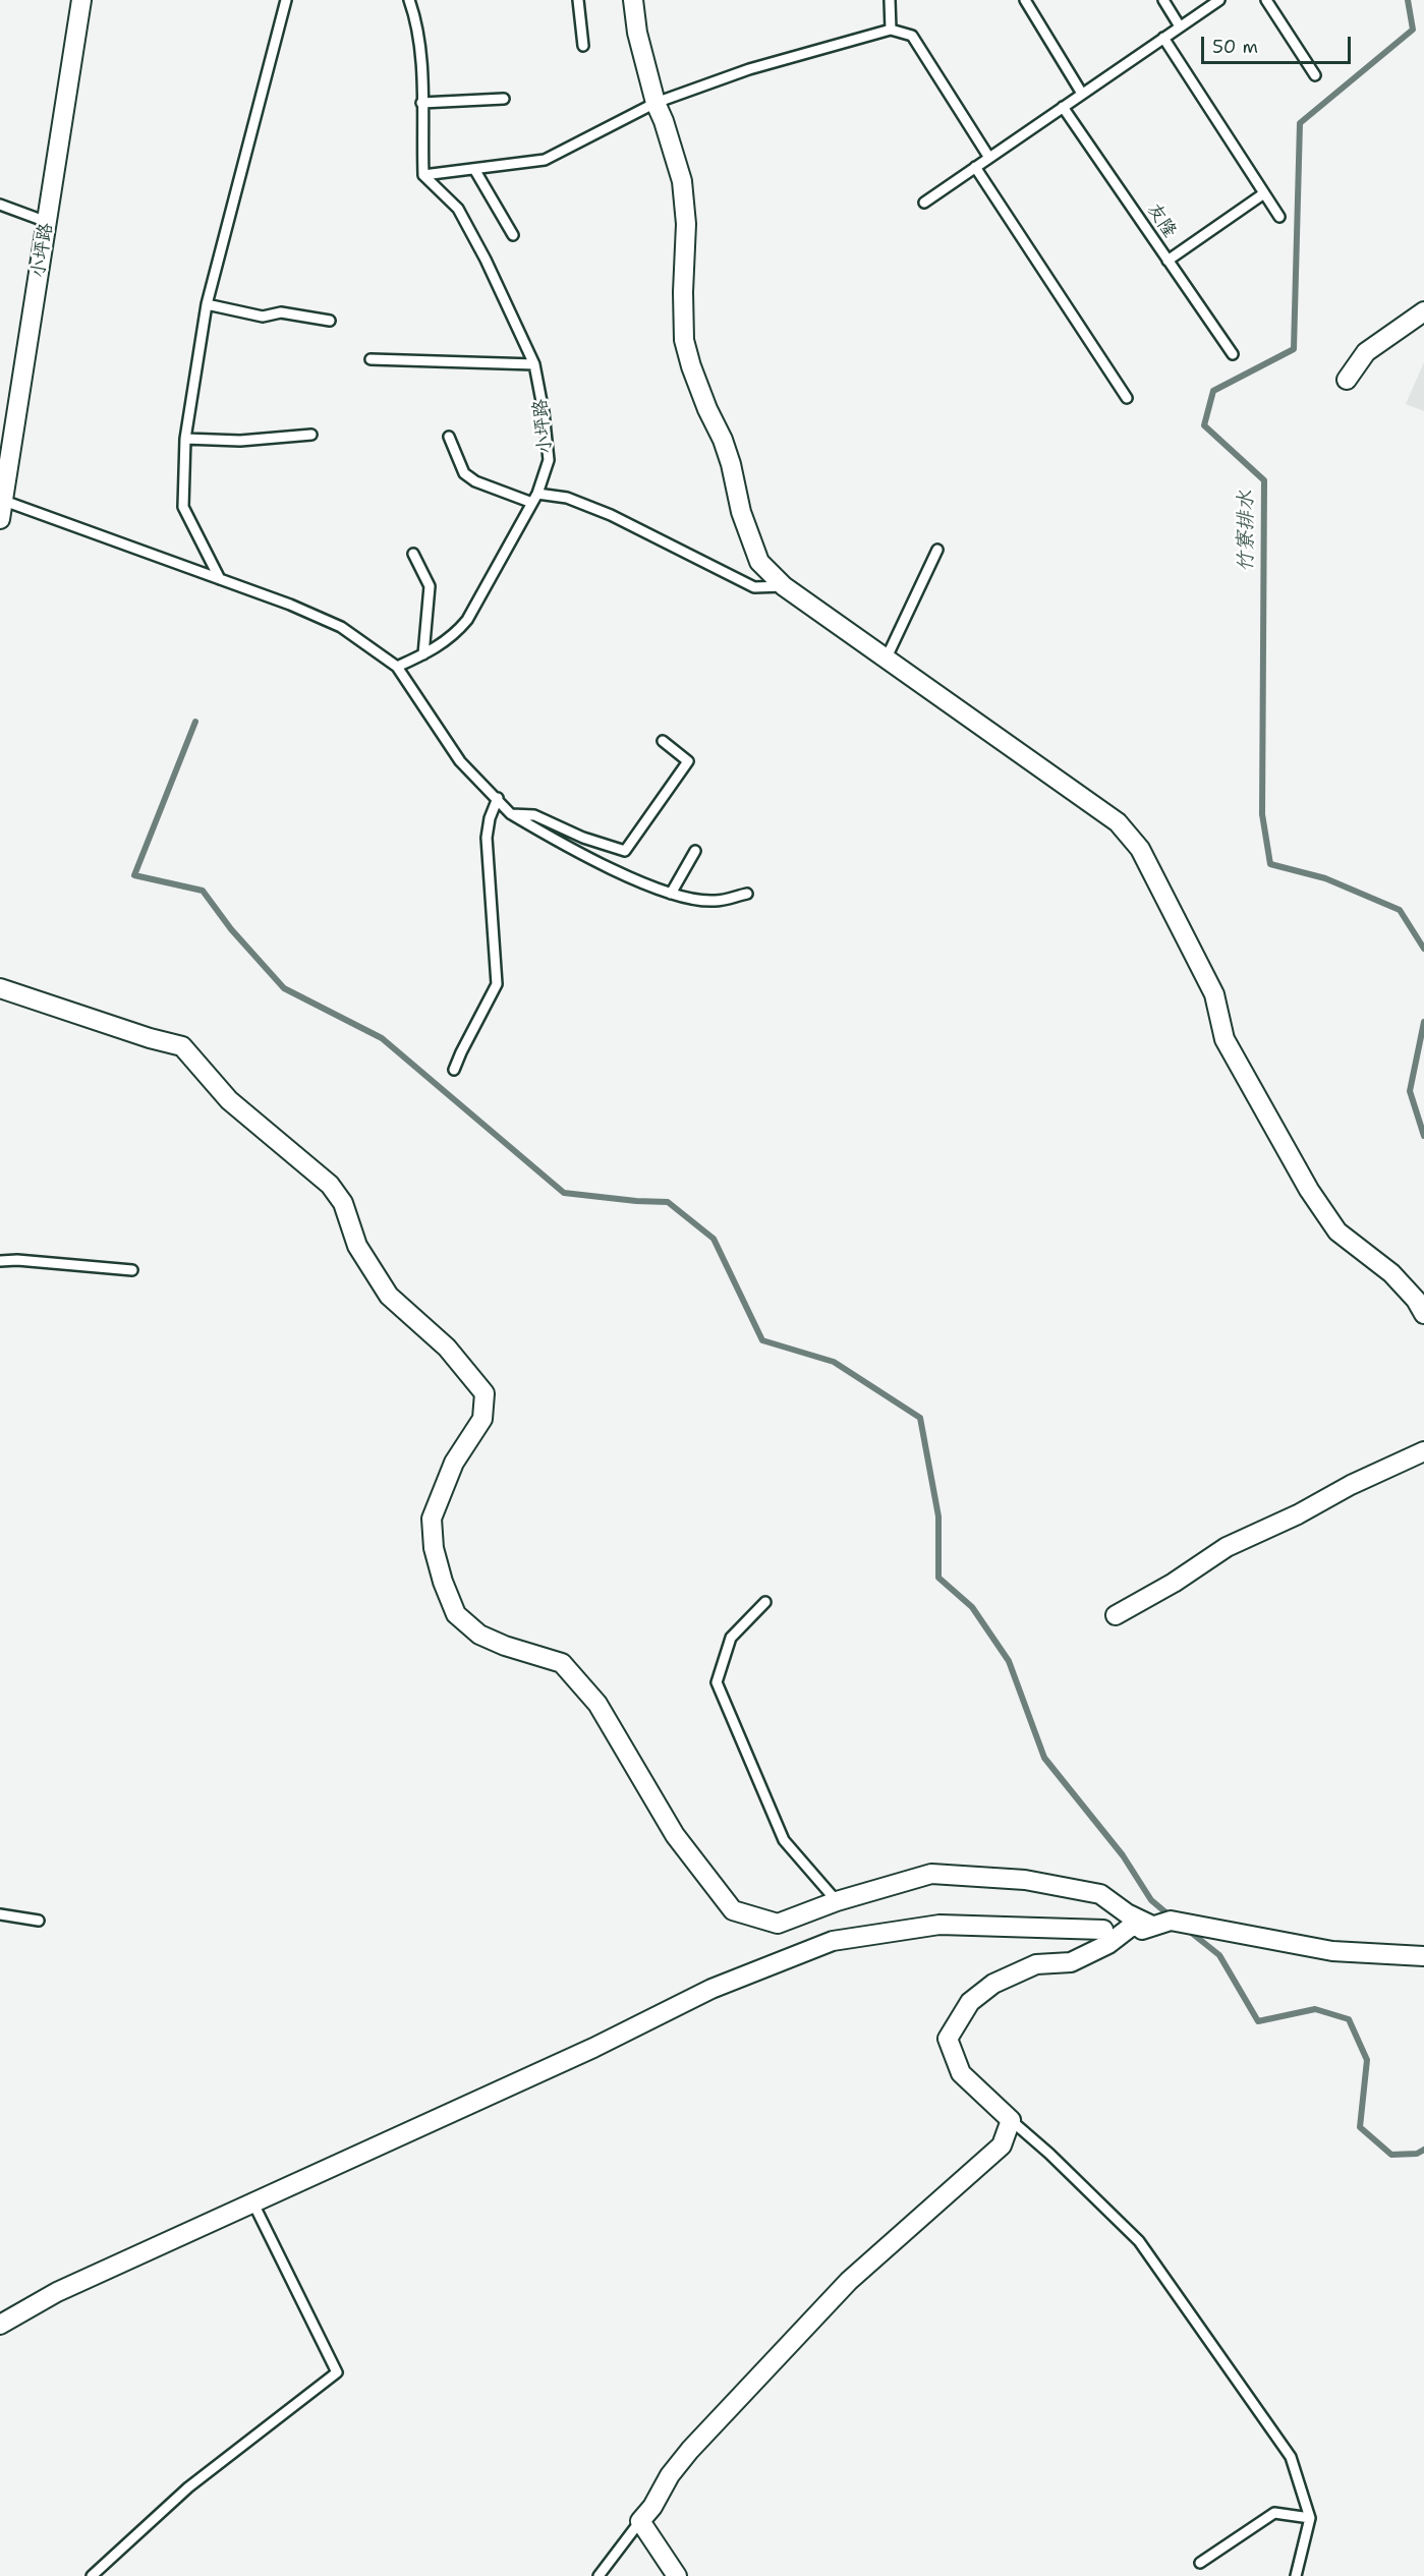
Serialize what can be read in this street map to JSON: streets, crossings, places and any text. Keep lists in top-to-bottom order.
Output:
{
  "streets": {
    "street": ["小坪路"],
    "lane": ["友隆"]
  },
  "water": ["竹寮排水"],
  "scale_bar": "50 m"
}
